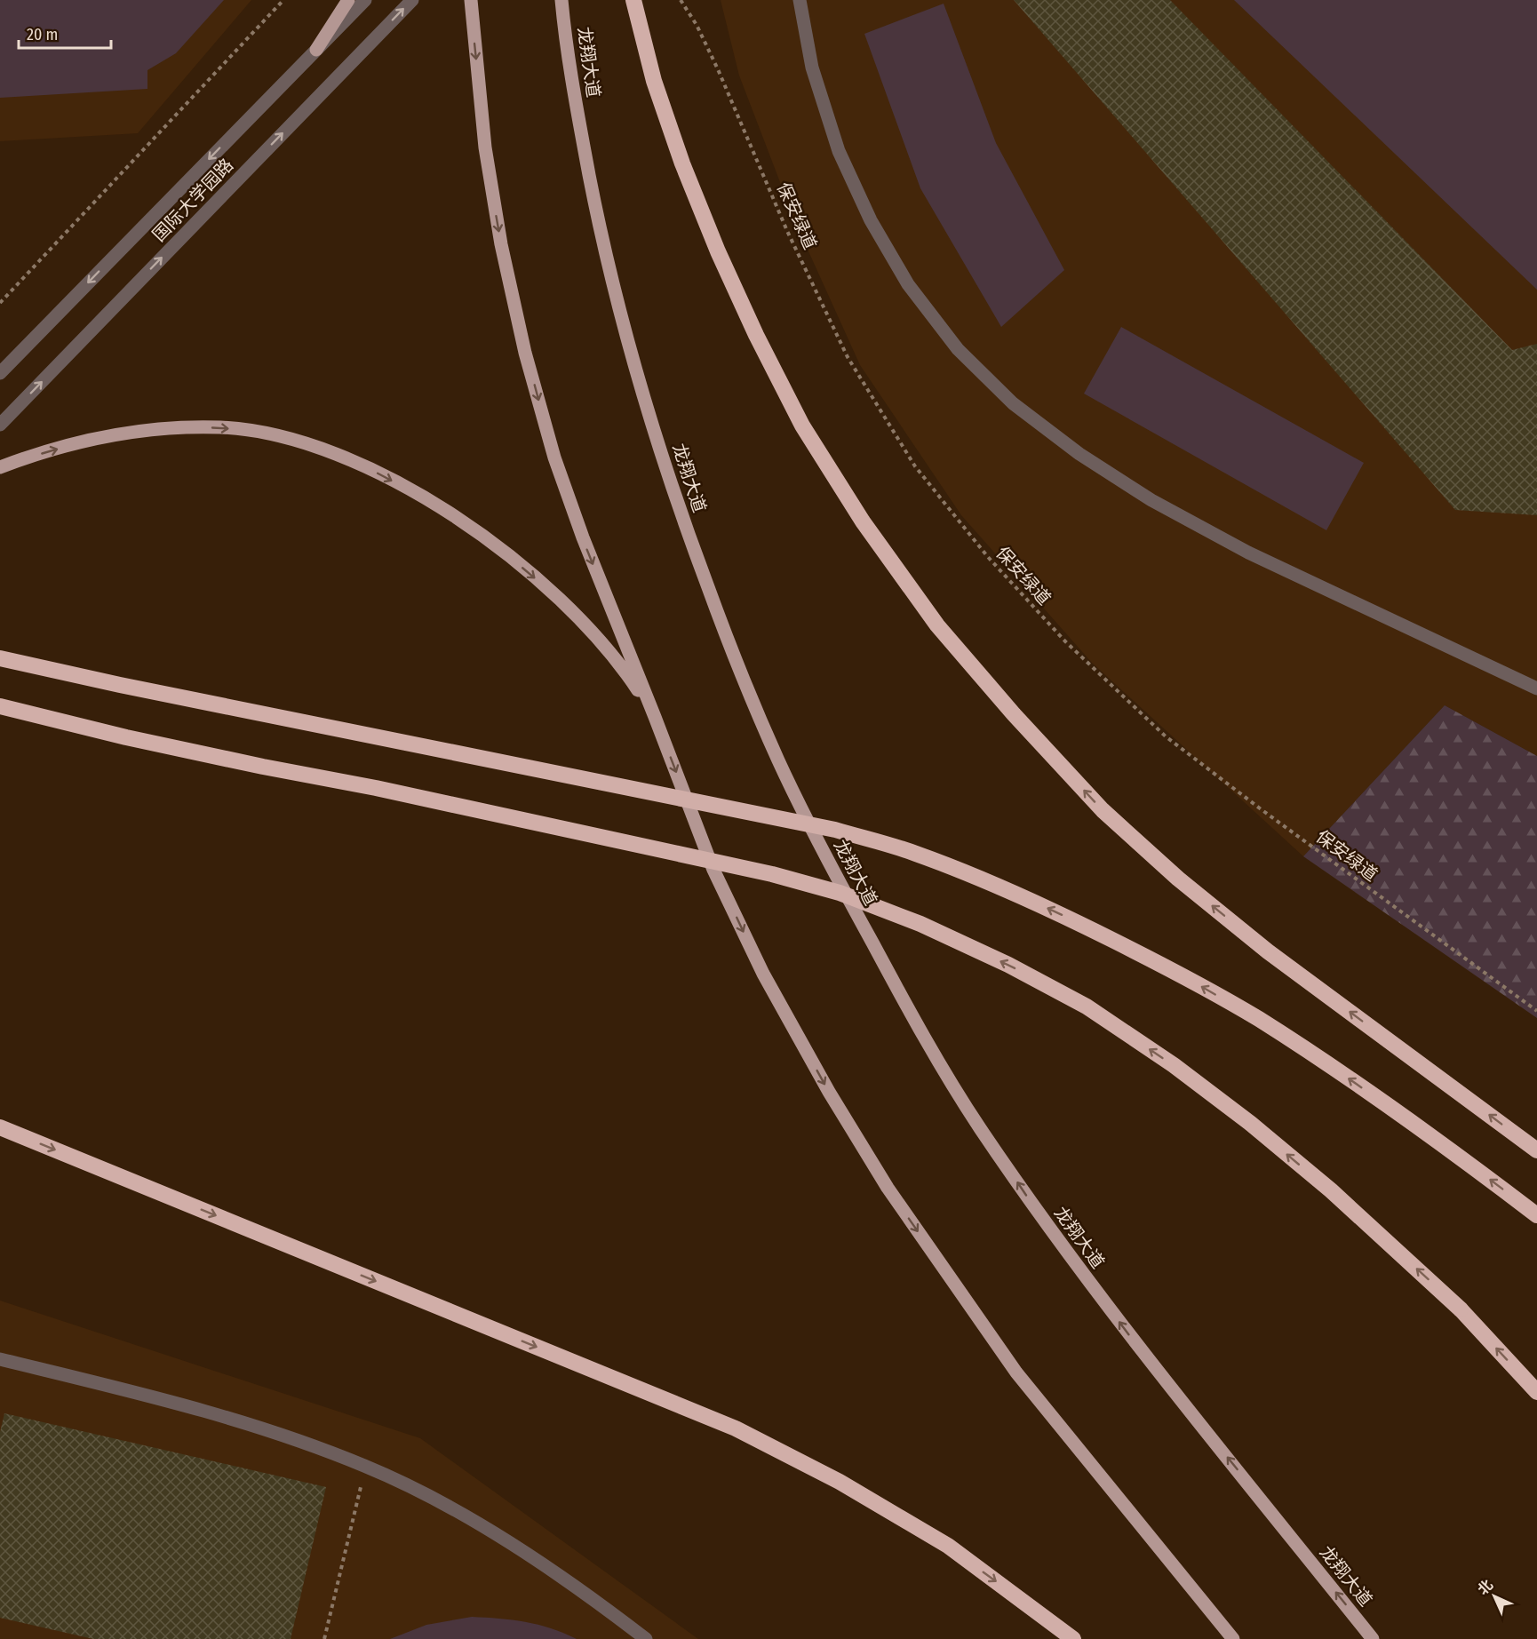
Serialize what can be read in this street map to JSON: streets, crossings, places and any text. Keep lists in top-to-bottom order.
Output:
{
  "streets": {
    "main road": ["龙翔大道"],
    "street": ["国际大学园路"],
    "path": ["保安绿道"]
  },
  "scale_bar": "20 m",
  "north": "top left"
}
